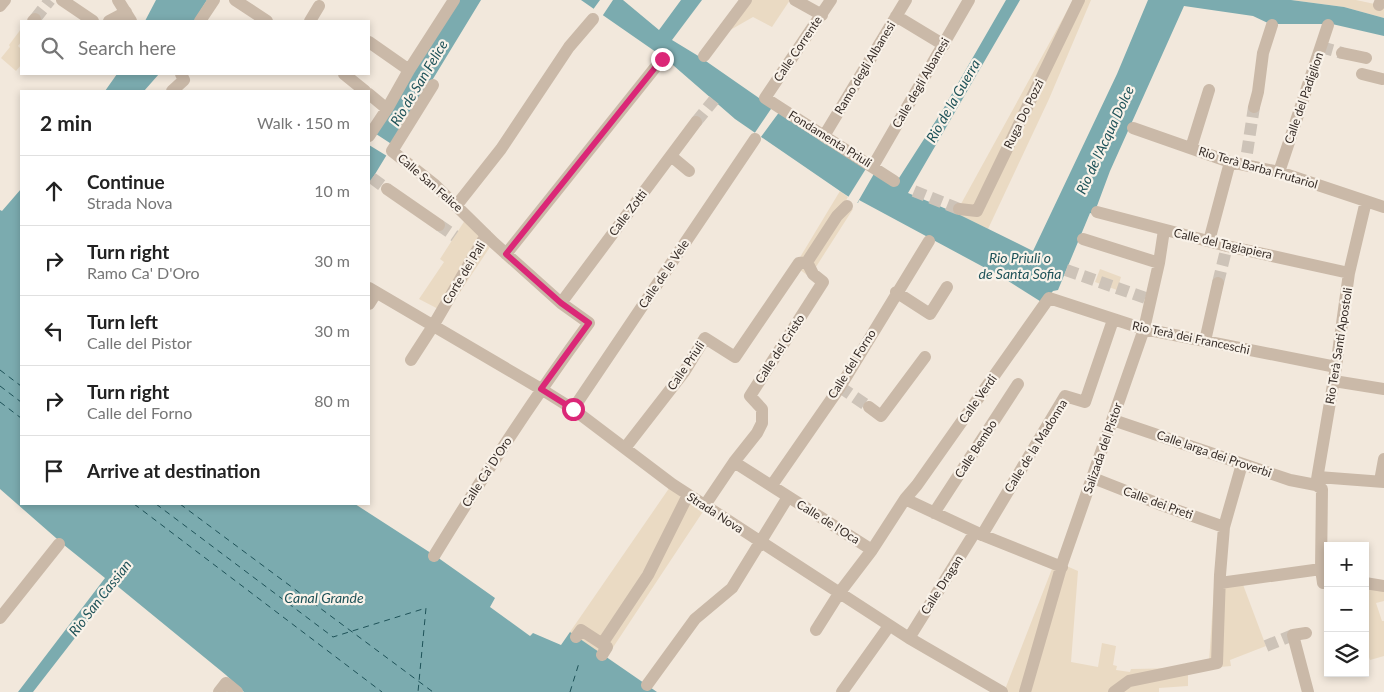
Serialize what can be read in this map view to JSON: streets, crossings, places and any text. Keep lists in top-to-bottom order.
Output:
{
  "streets": {
    "street": [
      "Calle Corrente",
      "Ramo degli Albanesi",
      "Calle degli Albanesi",
      "Calle del Padiglion",
      "Ruga Do Pozzi",
      "Fondamenta Priuli",
      "Rio Terà Barba Frutariol",
      "Calle San Felice",
      "Calle Zotti",
      "Calle del Tagiapiera",
      "Corte dei Pali",
      "Calle de le Vele",
      "Rio Terà dei Franceschi",
      "Rio Terà Santi Apostoli",
      "Calle del Cristo",
      "Calle del Forno",
      "Calle Priuli",
      "Calle Verdi",
      "Calle de la Madonna",
      "Salizada del Pistor",
      "Calle Bembo",
      "Calle larga dei Proverbi",
      "Calle Ca' D'Oro",
      "Calle dei Preti",
      "Strada Nova",
      "Calle de l'Oca",
      "Calle Dragan"
    ]
  },
  "crossings": [
    ["Calle Corrente", "Fondamenta Priuli"],
    ["Ramo degli Albanesi", "Fondamenta Priuli"],
    ["Calle degli Albanesi", "Fondamenta Priuli"],
    ["Calle del Padiglion", "Rio Terà Barba Frutariol"],
    ["Rio Terà Barba Frutariol", "Rio Terà Santi Apostoli"],
    ["Calle San Felice", "Corte dei Pali"],
    ["Calle Zotti", "Calle Ca' D'Oro"],
    ["Calle del Tagiapiera", "Rio Terà Santi Apostoli"],
    ["Calle del Tagiapiera", "Salizada del Pistor"],
    ["Corte dei Pali", "Strada Nova"],
    ["Calle de le Vele", "Strada Nova"],
    ["Rio Terà dei Franceschi", "Rio Terà Santi Apostoli"],
    ["Rio Terà dei Franceschi", "Calle Verdi"],
    ["Rio Terà dei Franceschi", "Calle de la Madonna"],
    ["Rio Terà dei Franceschi", "Salizada del Pistor"],
    ["Rio Terà Santi Apostoli", "Calle larga dei Proverbi"],
    ["Calle del Cristo", "Calle Priuli"],
    ["Calle del Cristo", "Calle de l'Oca"],
    ["Calle del Forno", "Calle de l'Oca"],
    ["Calle Priuli", "Strada Nova"],
    ["Calle Verdi", "Calle de l'Oca"],
    ["Calle de la Madonna", "Calle Dragan"],
    ["Salizada del Pistor", "Calle larga dei Proverbi"],
    ["Salizada del Pistor", "Calle dei Preti"],
    ["Calle Ca' D'Oro", "Strada Nova"],
    ["Strada Nova", "Calle Dragan"]
  ],
  "water": [
    "Rio de San Felice",
    "Rio de la Guerra",
    "Rio de l'Acqua Dolce",
    "Rio Priuli o de Santa Sofia",
    "Rio San Cassian",
    "Canal Grande"
  ],
  "page": {
    "search": "Search here",
    "heading": ["2 min", "Walk · 150 m"],
    "list": [
      ["Continue", "Strada Nova", "10 m"],
      ["Turn right", "Ramo Ca' D'Oro", "30 m"],
      ["Turn left", "Calle del Pistor", "30 m"],
      ["Turn right", "Calle del Forno", "80 m"],
      "Arrive at destination"
    ],
    "map_buttons": ["+", "−"]
  }
}
